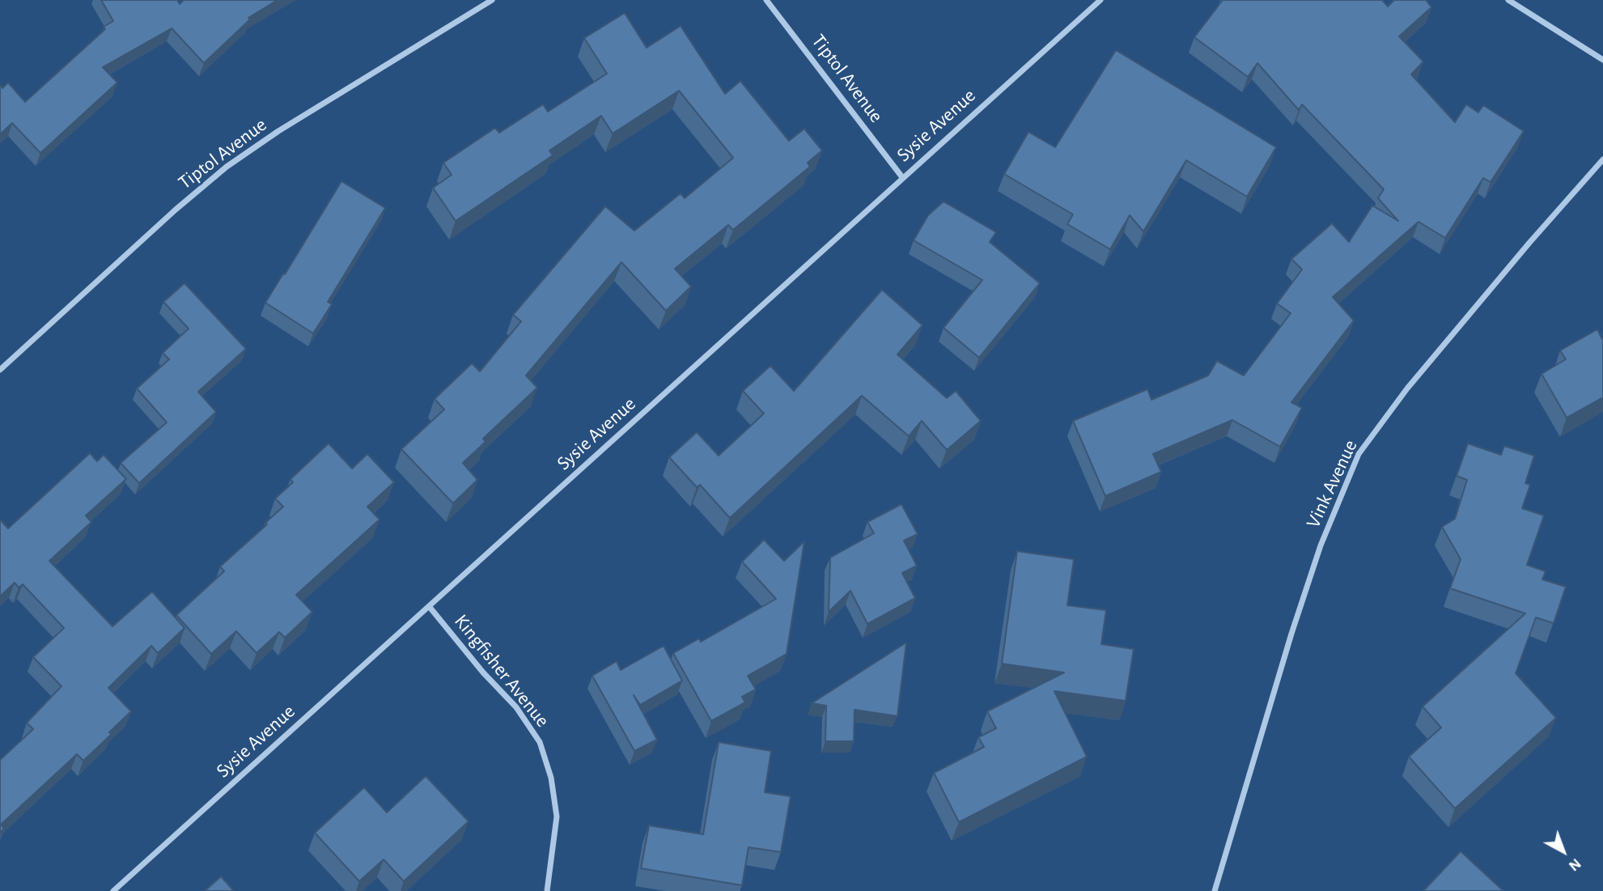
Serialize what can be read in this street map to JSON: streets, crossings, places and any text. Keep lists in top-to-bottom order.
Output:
{
  "streets": {
    "street": [
      "Tiptol Avenue",
      "Sysie Avenue",
      "Vink Avenue",
      "Kingfisher Avenue"
    ]
  },
  "crossings": [
    ["Tiptol Avenue", "Sysie Avenue"],
    ["Sysie Avenue", "Kingfisher Avenue"]
  ],
  "north": "bottom right"
}
